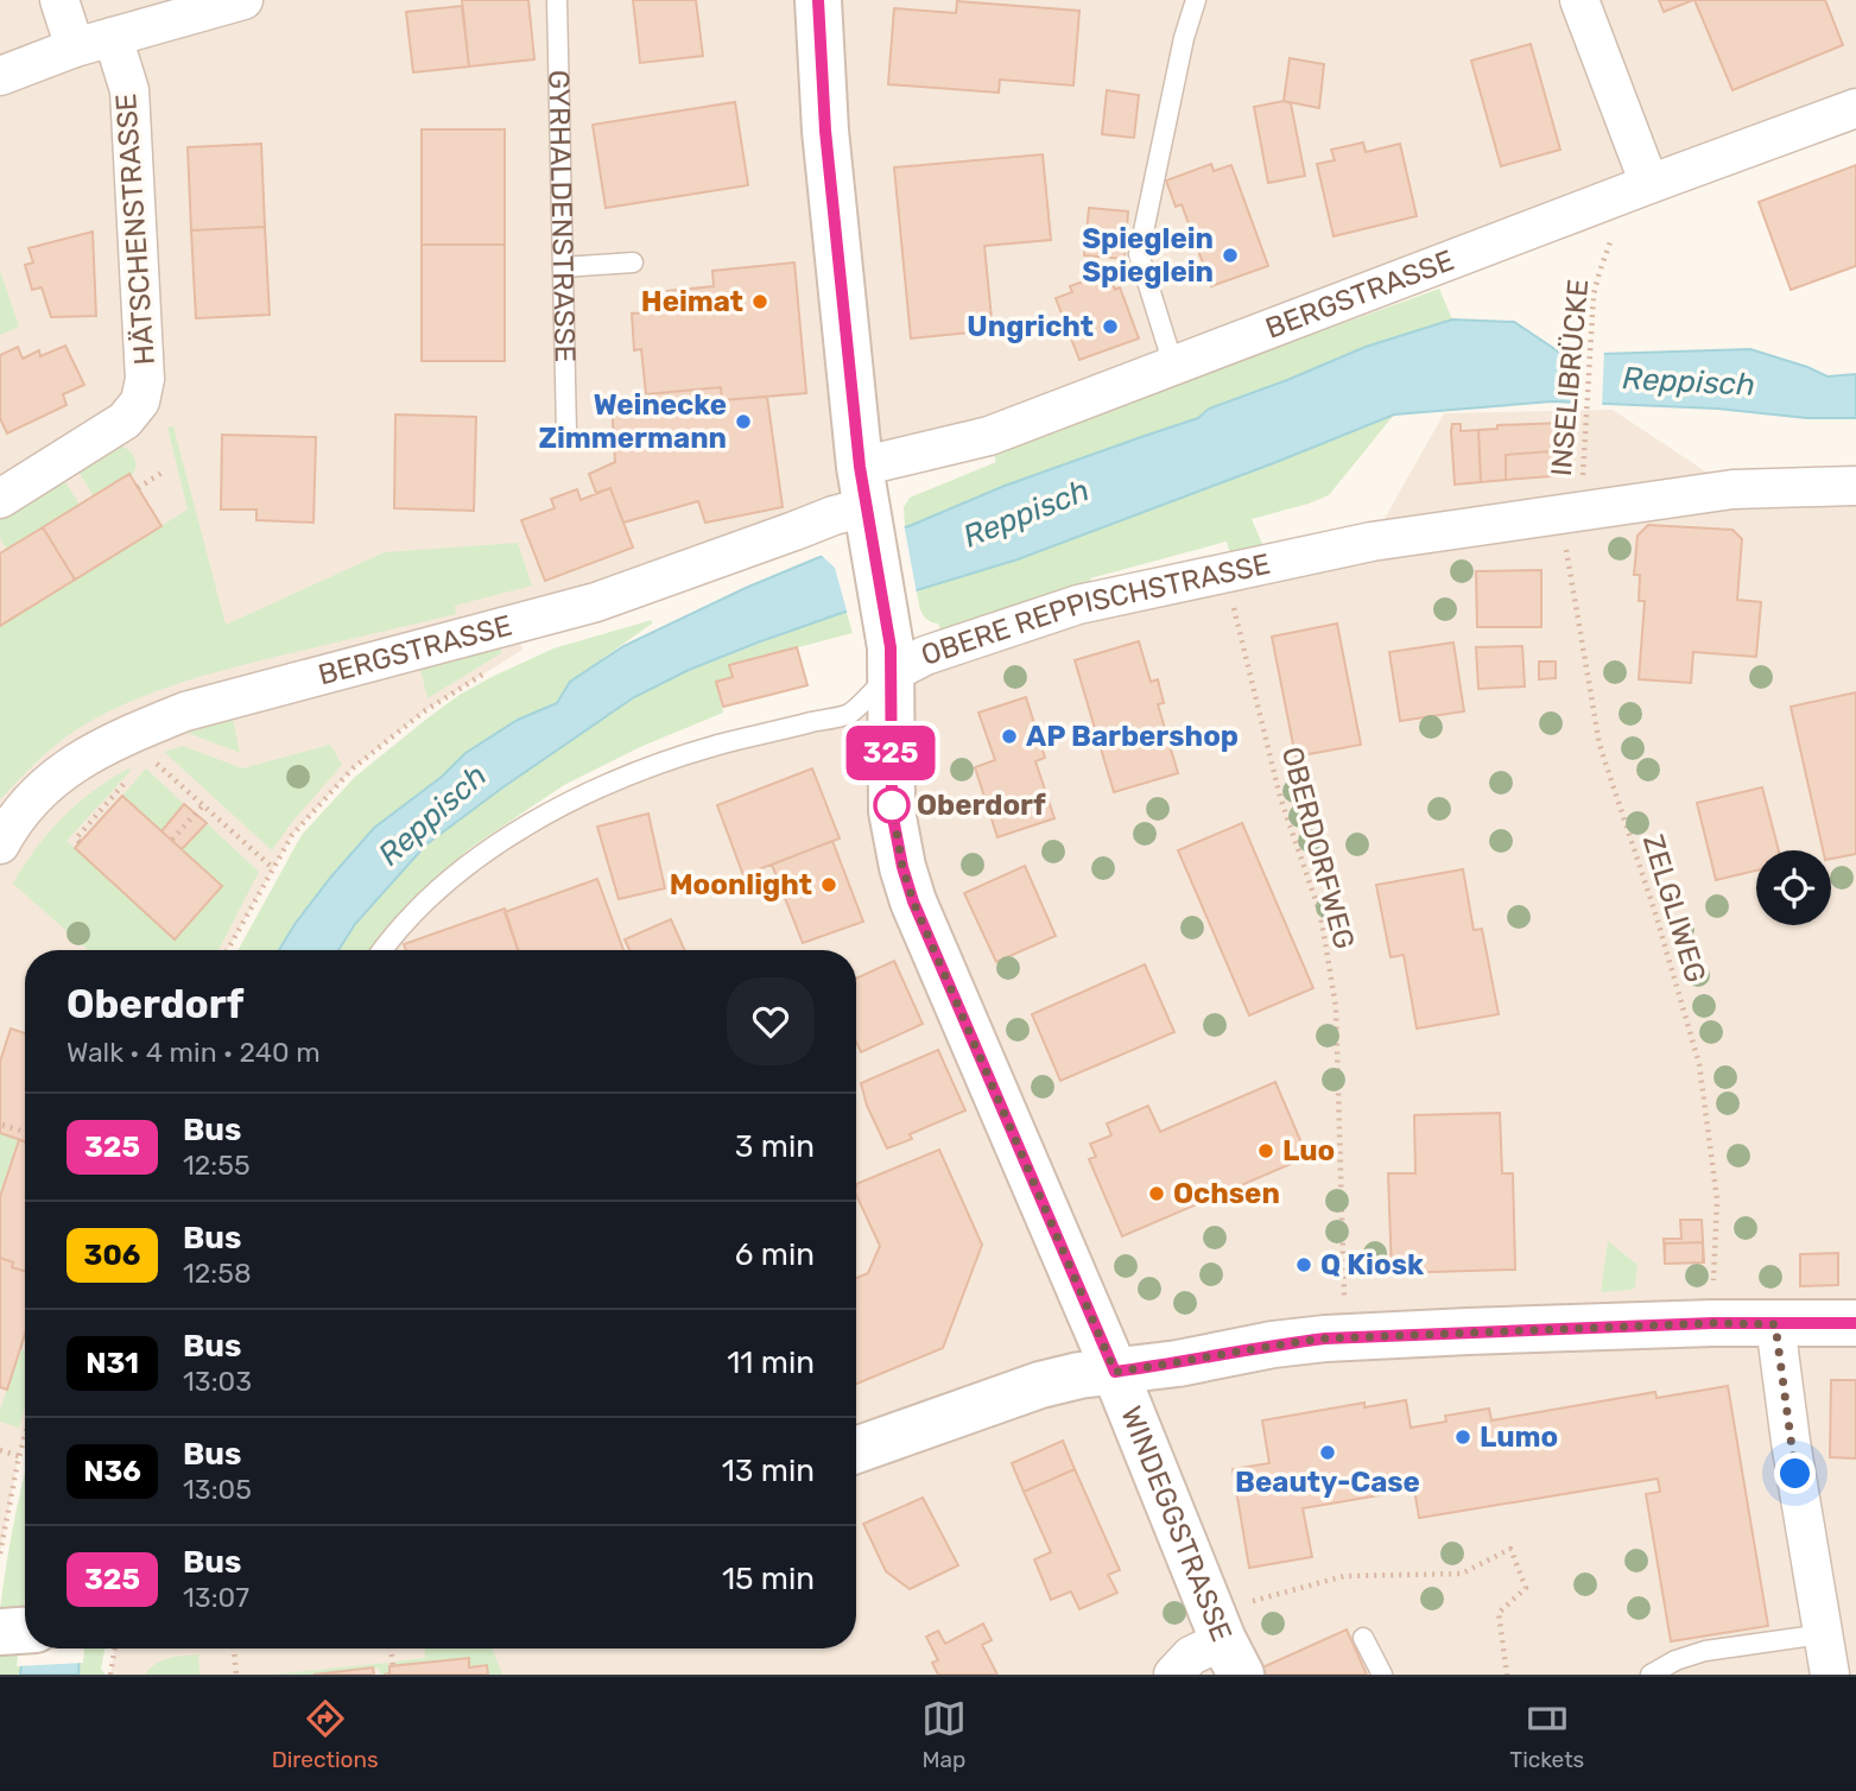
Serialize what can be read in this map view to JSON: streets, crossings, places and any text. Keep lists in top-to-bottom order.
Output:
{
  "streets": {
    "street": [
      "HÄTSCHENSTRASSE",
      "BERGSTRASSE",
      "OBERE REPPISCHSTRASSE",
      "WINDEGGSTRASSE"
    ],
    "lane": ["GYRHALDENSTRASSE"],
    "path": ["INSELIBRÜCKE", "OBERDORFWEG", "ZELGLIWEG"]
  },
  "crossings": [
    ["BERGSTRASSE", "INSELIBRÜCKE"],
    ["BERGSTRASSE", "WINDEGGSTRASSE"],
    ["INSELIBRÜCKE", "OBERE REPPISCHSTRASSE"],
    ["INSELIBRÜCKE", "ZELGLIWEG"],
    ["OBERE REPPISCHSTRASSE", "OBERDORFWEG"],
    ["OBERE REPPISCHSTRASSE", "ZELGLIWEG"],
    ["OBERE REPPISCHSTRASSE", "WINDEGGSTRASSE"]
  ],
  "water": ["Reppisch"],
  "places": [
    "Spieglein Spieglein",
    "Heimat",
    "Ungricht",
    "Weinecke Zimmermann",
    "AP Barbershop",
    "Oberdorf",
    "Moonlight",
    "Luo",
    "Ochsen",
    "Q Kiosk",
    "Lumo",
    "Beauty-Case"
  ],
  "lines": ["bus line 325"],
  "page": {
    "on_map": "325",
    "heading": ["Oberdorf", "Walk · 4 min · 240 m"],
    "list": [
      {
        "mark": "325",
        "name": "Bus",
        "note": "12:55",
        "value": "3 min"
      },
      {
        "mark": "306",
        "name": "Bus",
        "note": "12:58",
        "value": "6 min"
      },
      {
        "mark": "N31",
        "name": "Bus",
        "note": "13:03",
        "value": "11 min"
      },
      {
        "mark": "N36",
        "name": "Bus",
        "note": "13:05",
        "value": "13 min"
      },
      {
        "mark": "325",
        "name": "Bus",
        "note": "13:07",
        "value": "15 min"
      }
    ],
    "tabs": ["Directions", "Map", "Tickets"]
  }
}
